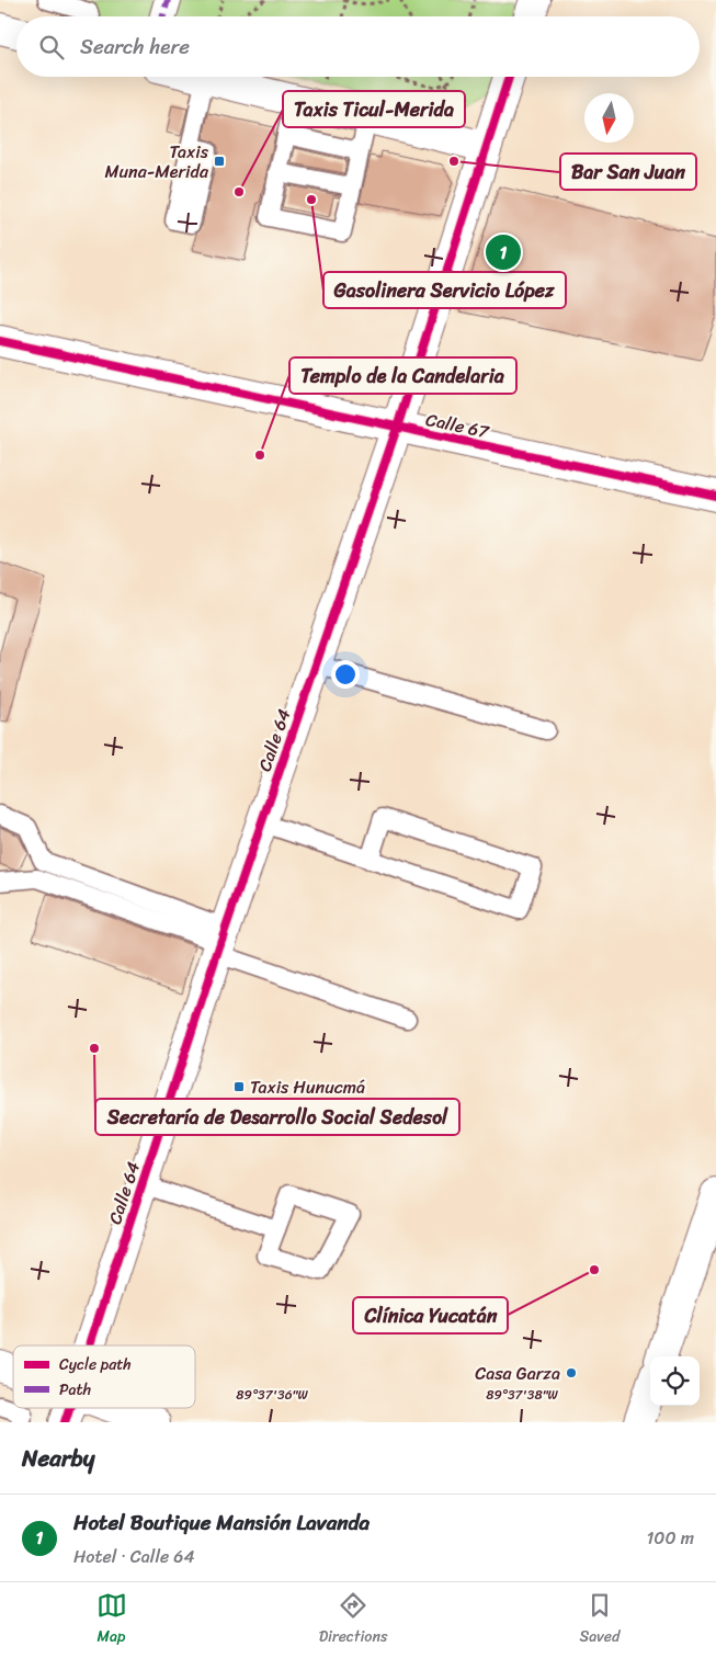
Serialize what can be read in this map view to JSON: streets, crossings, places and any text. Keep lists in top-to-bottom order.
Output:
{
  "streets": {
    "street": ["Calle 67", "Calle 64"]
  },
  "crossings": [
    ["Calle 67", "Calle 64"]
  ],
  "places": {
    "transit": ["Taxis Muna-Merida", "Taxis Hunucmá"],
    "other": [
      "Bar San Juan",
      "Taxis Ticul-Merida",
      "Gasolinera Servicio López",
      "Templo de la Candelaria",
      "Secretaría de Desarrollo Social Sedesol",
      "Clínica Yucatán",
      "Casa Garza"
    ]
  },
  "legend": ["Cycle path", "Path"],
  "north": "bottom",
  "page": {
    "search": "Search here",
    "pins": "1",
    "heading": "Nearby",
    "list": [
      {
        "mark": "1",
        "name": "Hotel Boutique Mansión Lavanda",
        "note": "Hotel · Calle 64",
        "value": "100 m"
      }
    ],
    "nav": ["Map", "Directions", "Saved"]
  },
  "coordinates": ["89°37'36\"W", "89°37'38\"W"]
}
